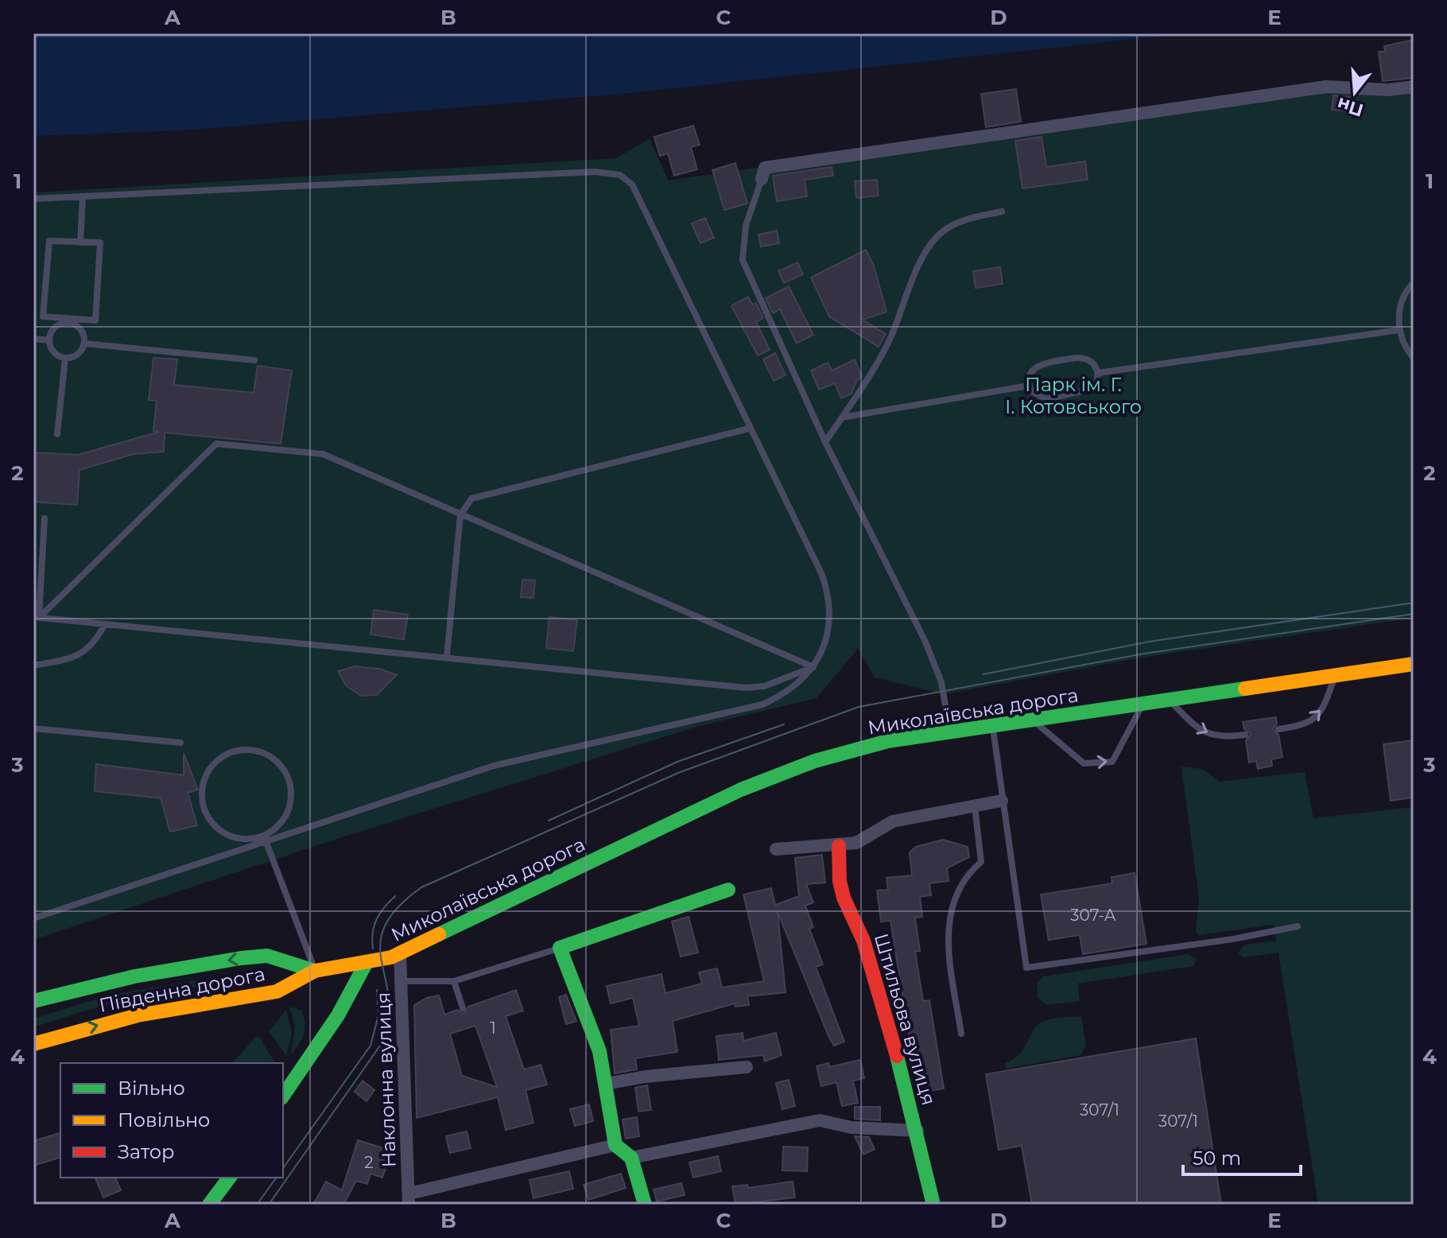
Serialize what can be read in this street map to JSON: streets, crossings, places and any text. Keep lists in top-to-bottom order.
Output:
{
  "streets": {
    "main road": ["Миколаївська дорога", "Південна дорога", "Штильова вулиця"],
    "street": ["Наклонна вулиця"]
  },
  "crossings": [
    ["Миколаївська дорога", "Південна дорога"],
    ["Миколаївська дорога", "Наклонна вулиця"]
  ],
  "parks": ["Парк ім. Г. І. Котовського"],
  "house_numbers": [
    "307-А",
    "1",
    "307/1",
    "307/1",
    "2"
  ],
  "legend": ["Вільно", "Повільно", "Затор"],
  "scale_bar": "50 m",
  "north": "bottom",
  "grid": {
    "columns": [
      "A",
      "B",
      "C",
      "D",
      "E"
    ],
    "rows": [
      "1",
      "2",
      "3",
      "4"
    ]
  }
}
